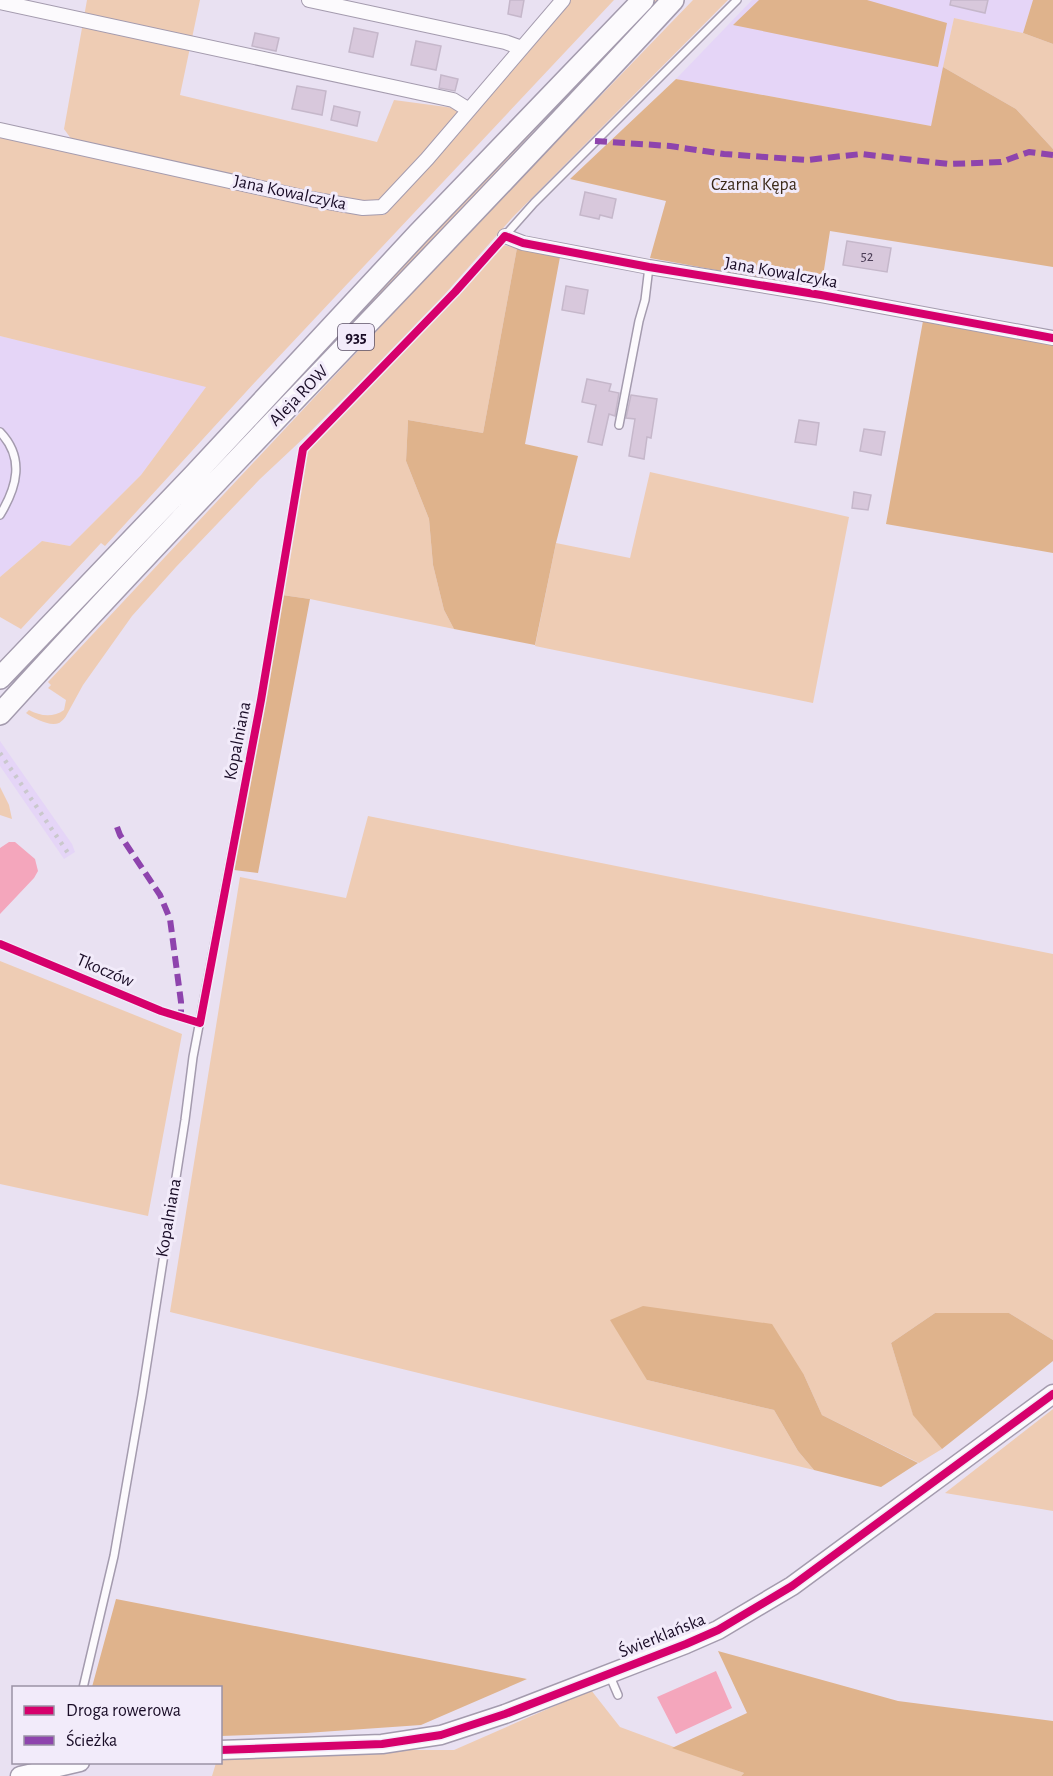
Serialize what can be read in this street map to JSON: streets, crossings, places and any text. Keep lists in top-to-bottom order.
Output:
{
  "streets": {
    "main road": ["935", "Aleja ROW"],
    "street": ["Jana Kowalczyka", "Świerklańska"],
    "lane": ["Kopalniana", "Tkoczów"]
  },
  "crossings": [
    ["Jana Kowalczyka", "Kopalniana"],
    ["Kopalniana", "Tkoczów"]
  ],
  "parks": ["Czarna Kępa"],
  "house_numbers": ["52"],
  "legend": ["Droga rowerowa", "Ścieżka"]
}
